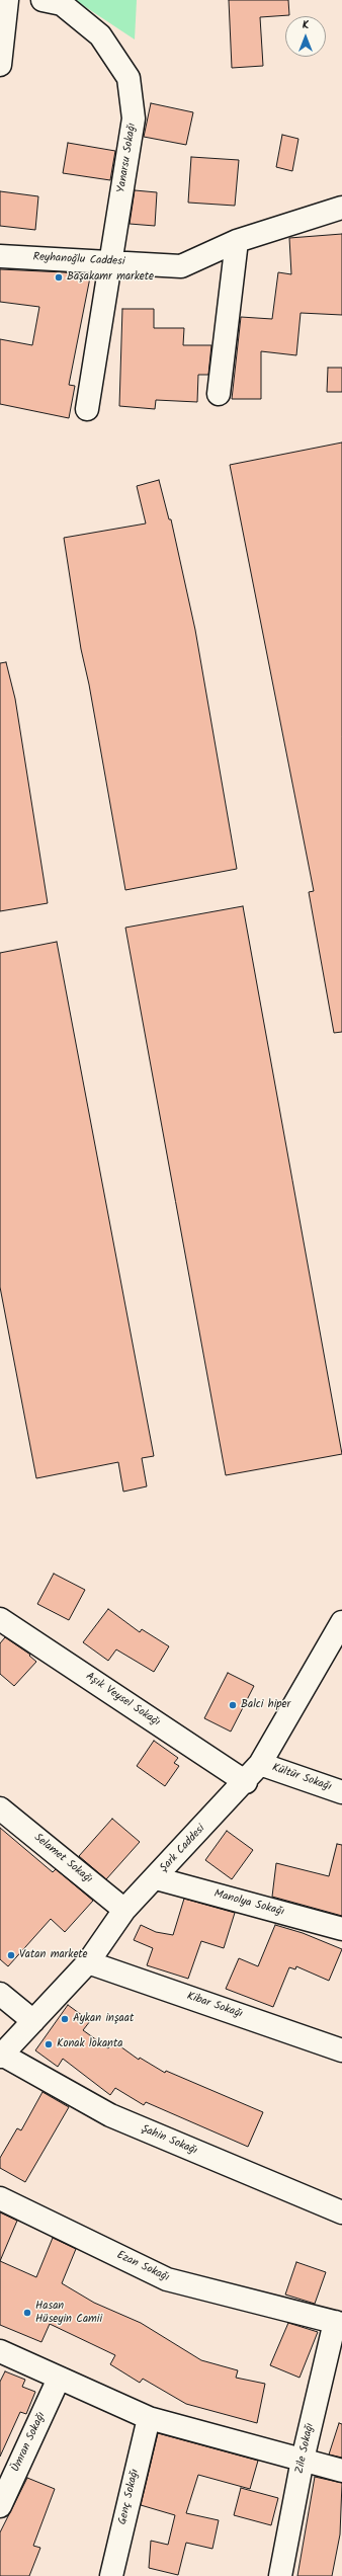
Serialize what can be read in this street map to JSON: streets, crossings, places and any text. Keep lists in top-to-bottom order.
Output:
{
  "streets": {
    "street": [
      "Yanarsu Sokağı",
      "Reyhanoğlu Caddesi",
      "Aşık Veysel Sokağı",
      "Kültür Sokağı",
      "Şark Caddesi",
      "Selamet Sokağı",
      "Manolya Sokağı",
      "Kibar Sokağı",
      "Şahin Sokağı",
      "Ezan Sokağı",
      "Ümran Sokağı",
      "Zile Sokağı",
      "Genç Sokağı"
    ]
  },
  "crossings": [
    ["Yanarsu Sokağı", "Reyhanoğlu Caddesi"],
    ["Aşık Veysel Sokağı", "Şark Caddesi"],
    ["Kültür Sokağı", "Şark Caddesi"],
    ["Şark Caddesi", "Selamet Sokağı"],
    ["Şark Caddesi", "Manolya Sokağı"],
    ["Şark Caddesi", "Kibar Sokağı"],
    ["Şark Caddesi", "Şahin Sokağı"],
    ["Ezan Sokağı", "Zile Sokağı"]
  ],
  "places": [
    "Başakamr markete",
    "Balci hiper",
    "Vatan markete",
    "Aykan inşaat",
    "Konak lokanta",
    "Hasan Hüseyin Camii"
  ],
  "north": "top"
}
